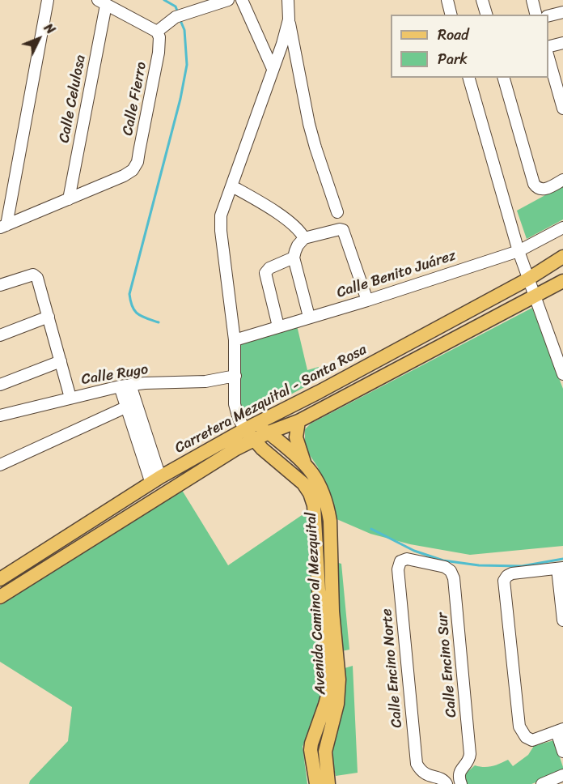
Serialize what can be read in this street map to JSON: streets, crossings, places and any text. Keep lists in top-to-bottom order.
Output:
{
  "streets": {
    "main road": ["Carretera Mezquital - Santa Rosa", "Avenida Camino al Mezquital"],
    "street": [
      "Calle Celulosa",
      "Calle Fierro",
      "Calle Benito Juárez",
      "Calle Rugo",
      "Calle Encino Sur",
      "Calle Encino Norte"
    ]
  },
  "crossings": [
    ["Calle Celulosa", "Calle Fierro"],
    ["Carretera Mezquital - Santa Rosa", "Avenida Camino al Mezquital"],
    ["Calle Encino Sur", "Calle Encino Norte"]
  ],
  "legend": ["Road", "Park"],
  "north": "top right"
}
